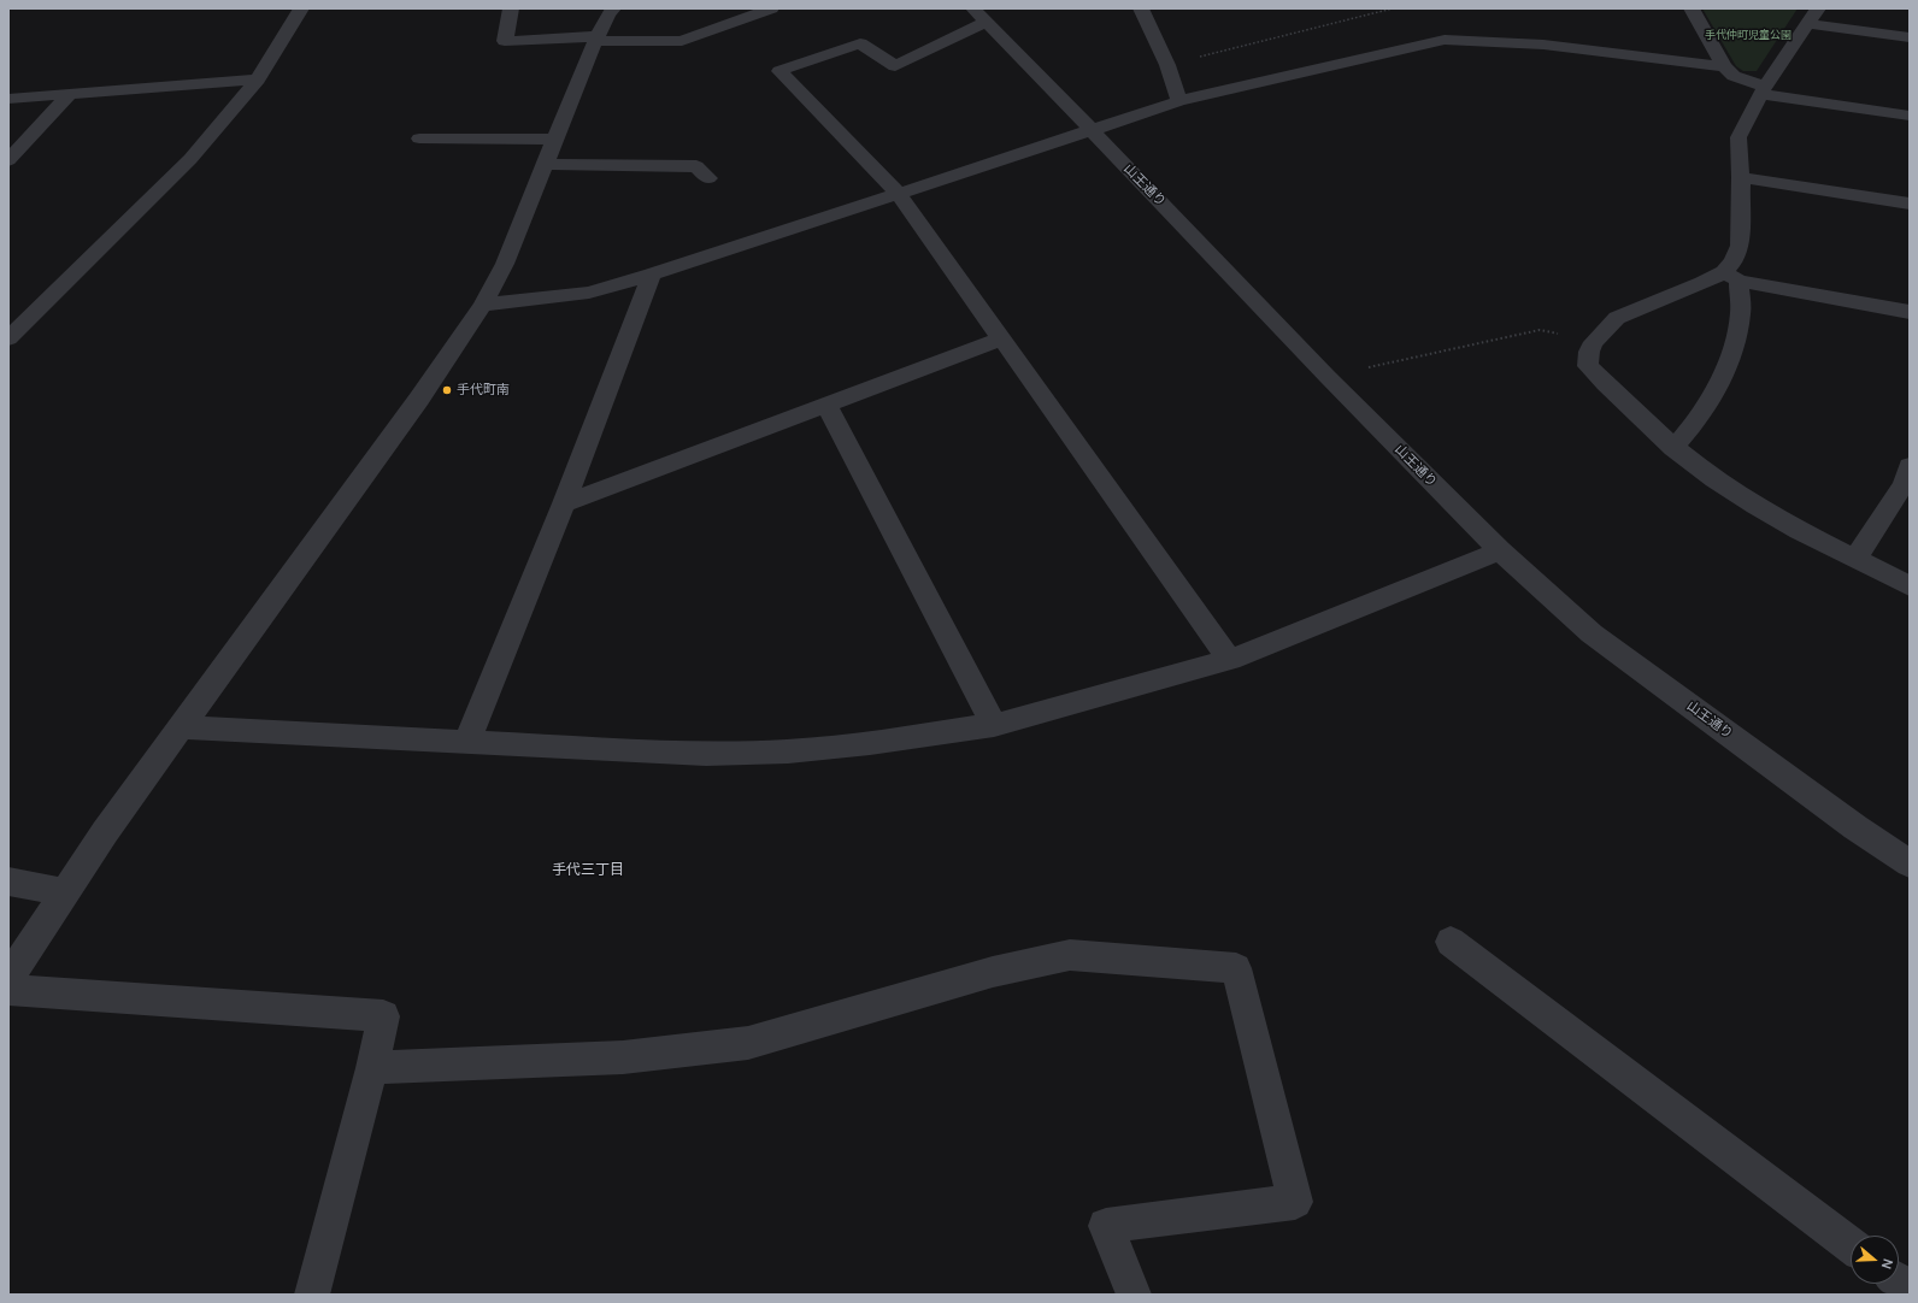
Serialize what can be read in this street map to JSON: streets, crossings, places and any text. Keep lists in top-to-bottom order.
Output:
{
  "streets": {
    "street": ["山王通り"]
  },
  "districts": ["手代三丁目"],
  "parks": ["手代仲町児童公園"],
  "places": ["手代町南"],
  "north": "right"
}
